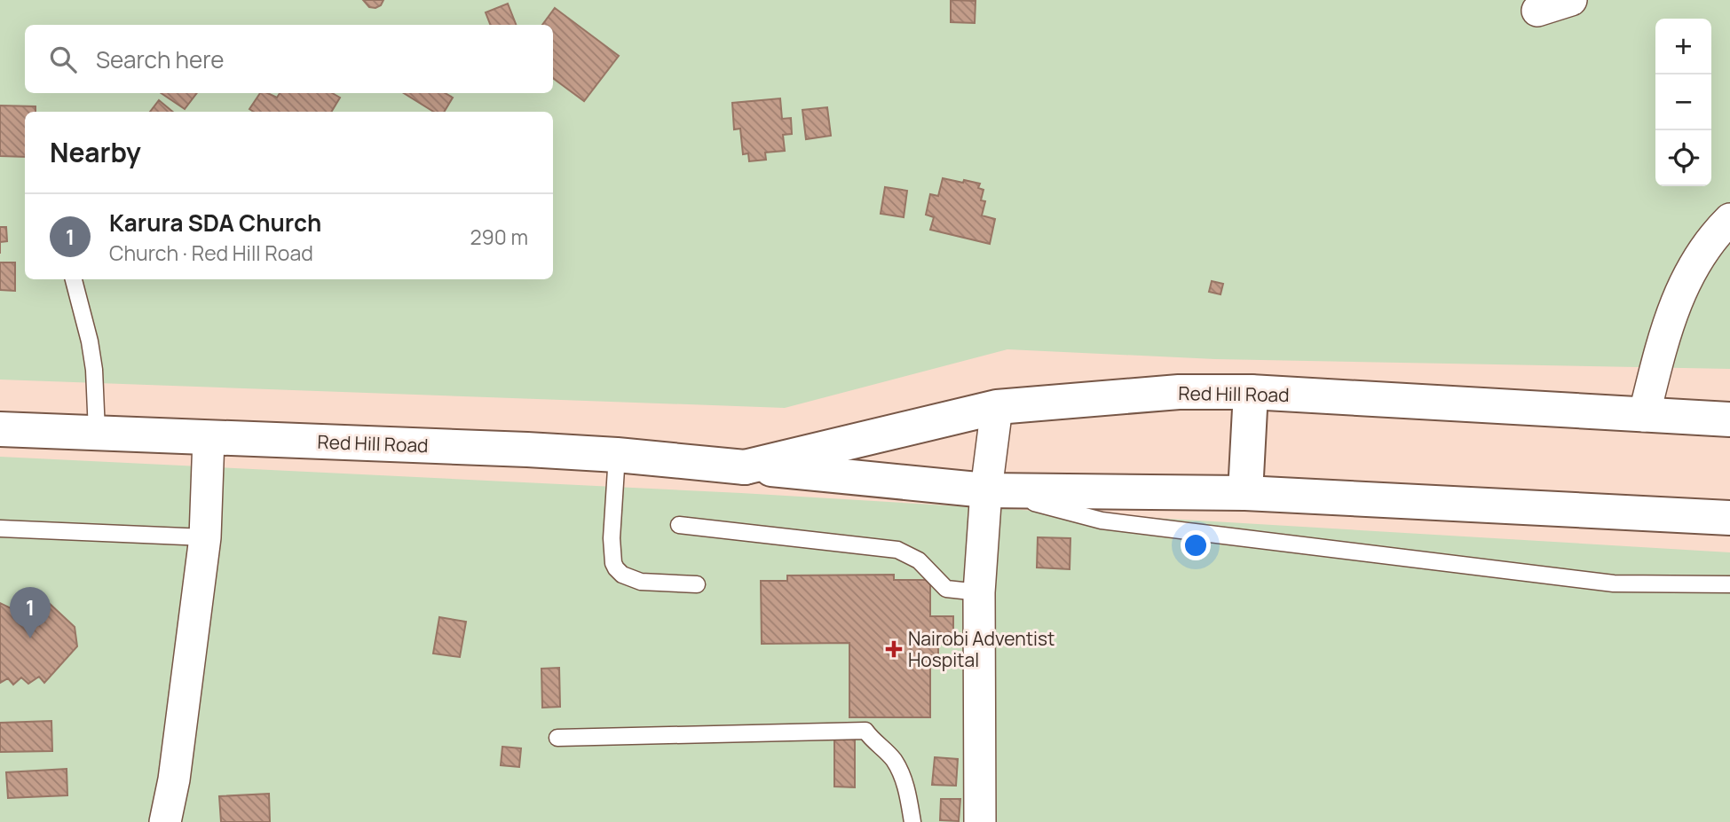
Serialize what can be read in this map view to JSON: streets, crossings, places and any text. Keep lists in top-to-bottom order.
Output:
{
  "streets": {
    "main road": ["Red Hill Road"]
  },
  "places": {
    "health": ["Nairobi Adventist Hospital"]
  },
  "page": {
    "map_buttons": ["+", "−"],
    "search": "Search here",
    "heading": "Nearby",
    "list": [
      {
        "mark": "1",
        "name": "Karura SDA Church",
        "note": "Church · Red Hill Road",
        "value": "290 m"
      }
    ],
    "pins": "1"
  }
}
